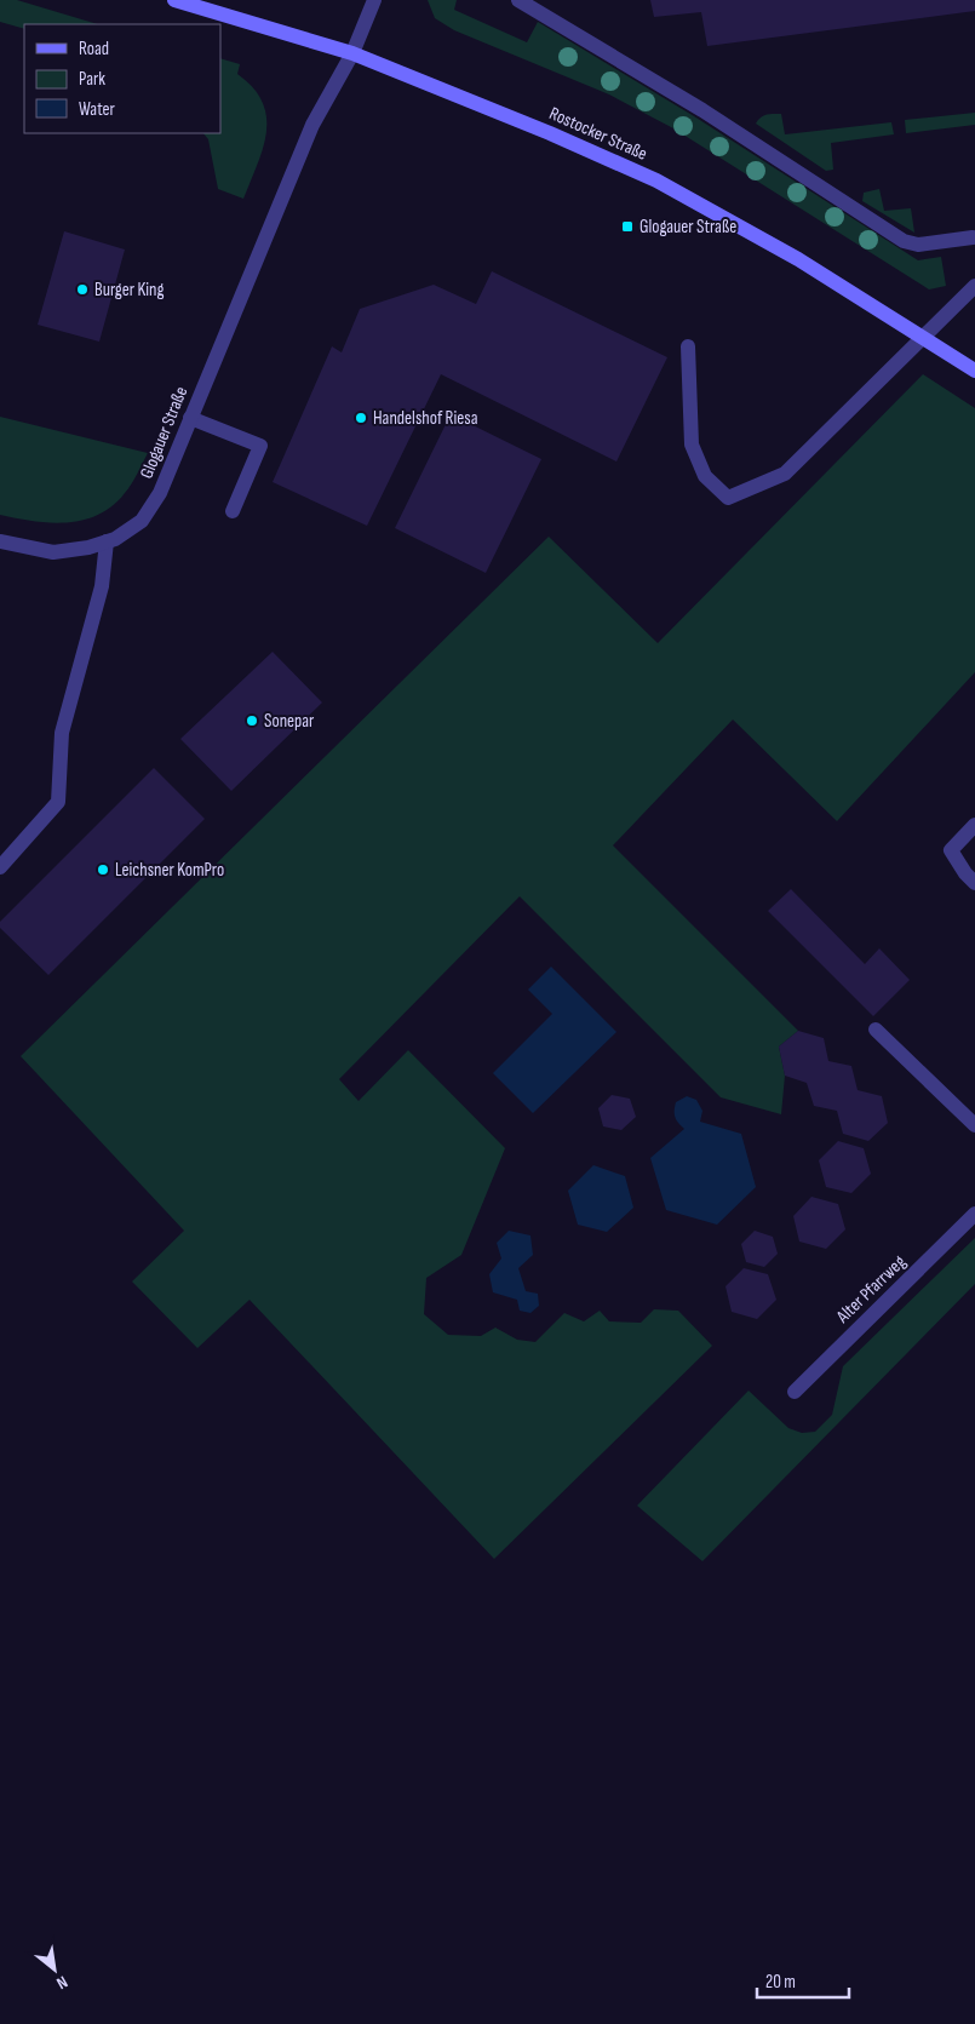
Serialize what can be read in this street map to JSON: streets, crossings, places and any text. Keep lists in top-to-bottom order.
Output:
{
  "streets": {
    "street": ["Rostocker Straße", "Glogauer Straße", "Alter Pfarrweg"]
  },
  "crossings": [
    ["Rostocker Straße", "Glogauer Straße"]
  ],
  "places": {
    "transit": ["Glogauer Straße"],
    "other": [
      "Burger King",
      "Handelshof Riesa",
      "Sonepar",
      "Leichsner KomPro"
    ]
  },
  "legend": ["Road", "Park", "Water"],
  "scale_bar": "20 m",
  "north": "bottom right"
}
